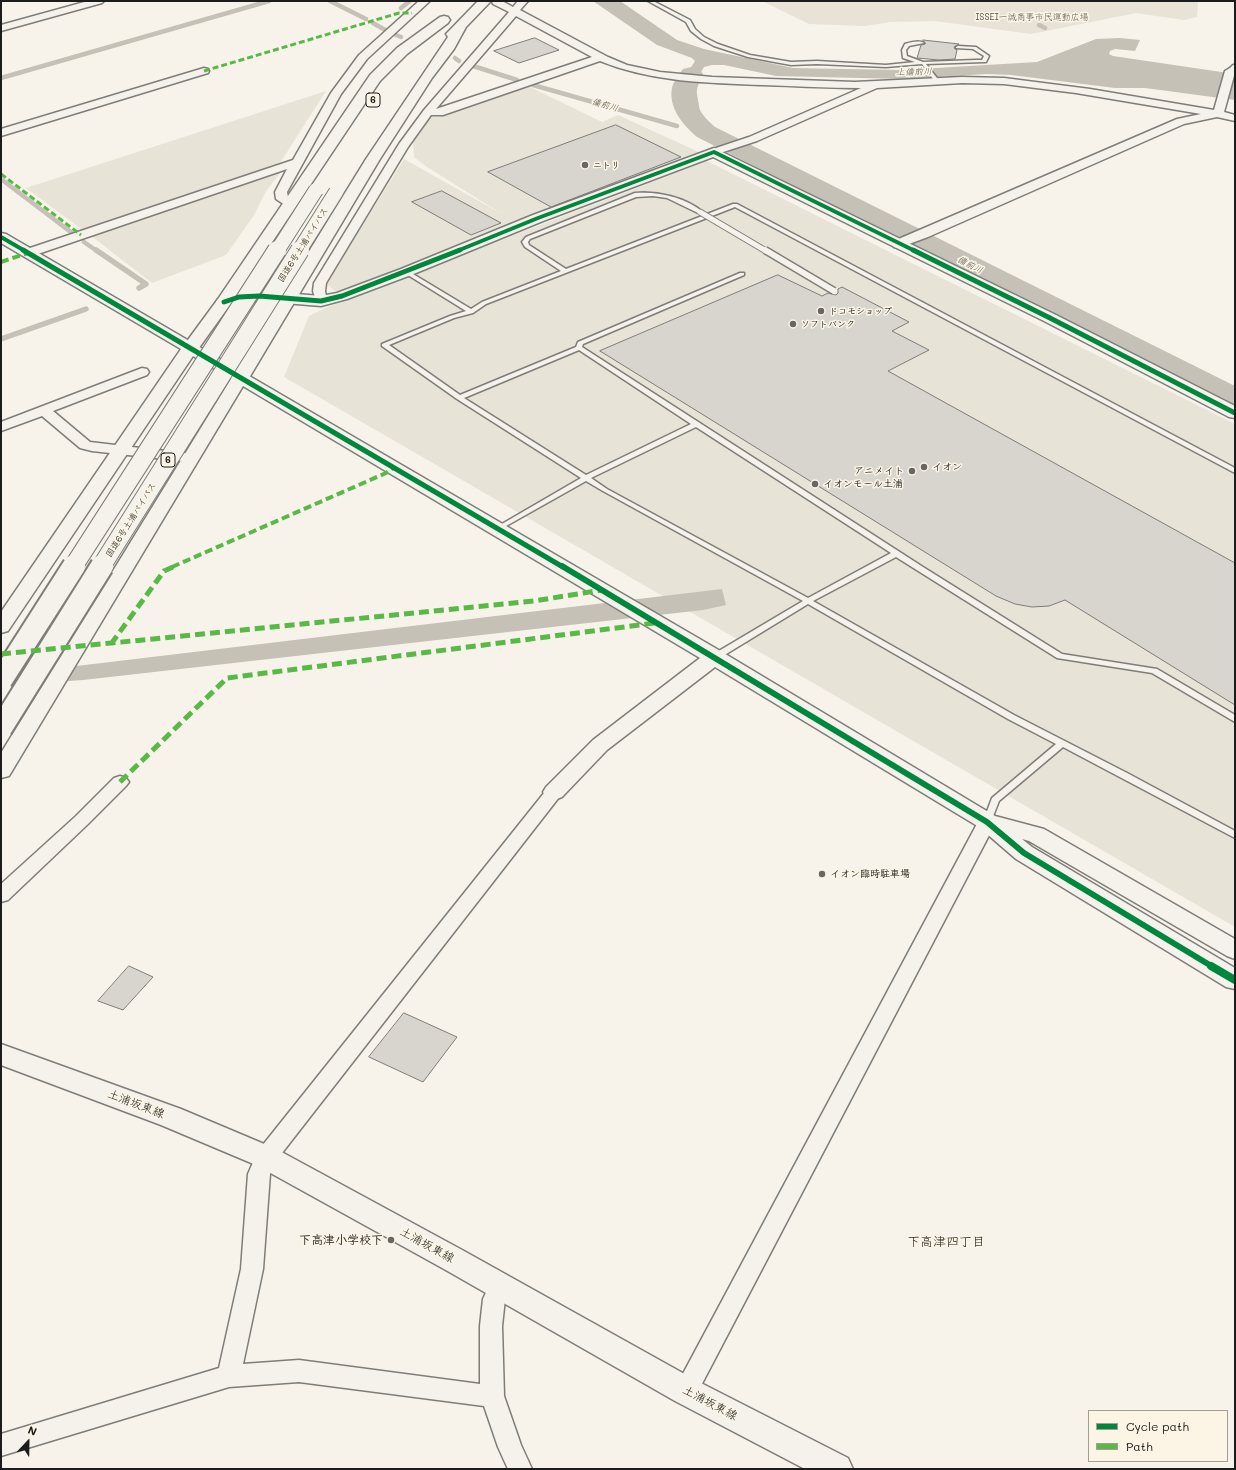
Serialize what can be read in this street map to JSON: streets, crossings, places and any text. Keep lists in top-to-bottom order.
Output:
{
  "streets": {
    "main road": ["6", "国道6号土浦バイパス", "土浦坂東線"]
  },
  "districts": ["下高津四丁目"],
  "water": ["上備前川", "備前川"],
  "parks": ["ISSEI一誠商事市民運動広場"],
  "places": [
    "ニトリ",
    "ドコモショップ",
    "ソフトバンク",
    "イオン",
    "アニメイト",
    "イオンモール土浦",
    "イオン臨時駐車場",
    "下高津小学校下"
  ],
  "legend": ["Cycle path", "Path"],
  "north": "top"
}
